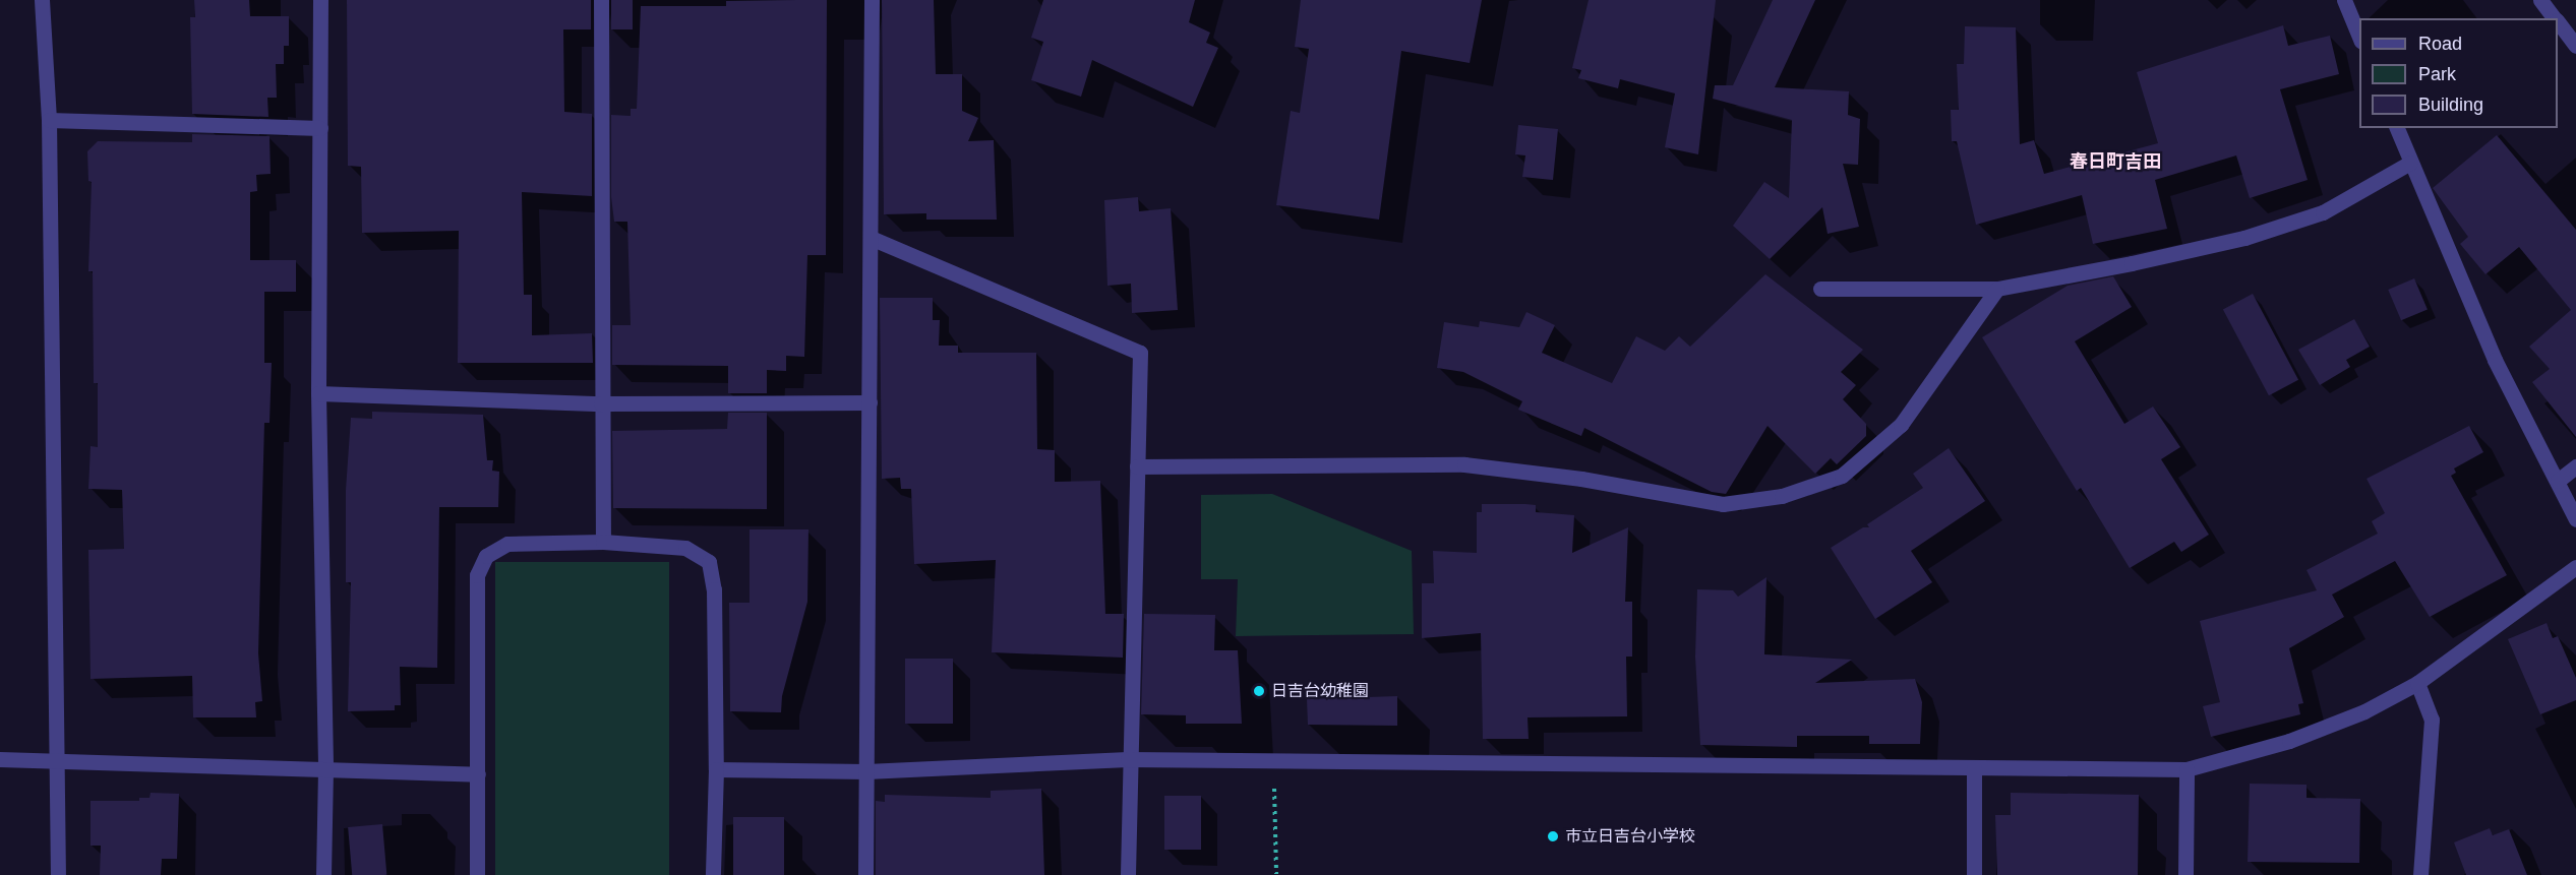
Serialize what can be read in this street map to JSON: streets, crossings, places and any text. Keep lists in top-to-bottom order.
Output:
{
  "districts": ["春日町吉田"],
  "places": ["日吉台幼稚園", "市立日吉台小学校"],
  "legend": ["Road", "Park", "Building"]
}
